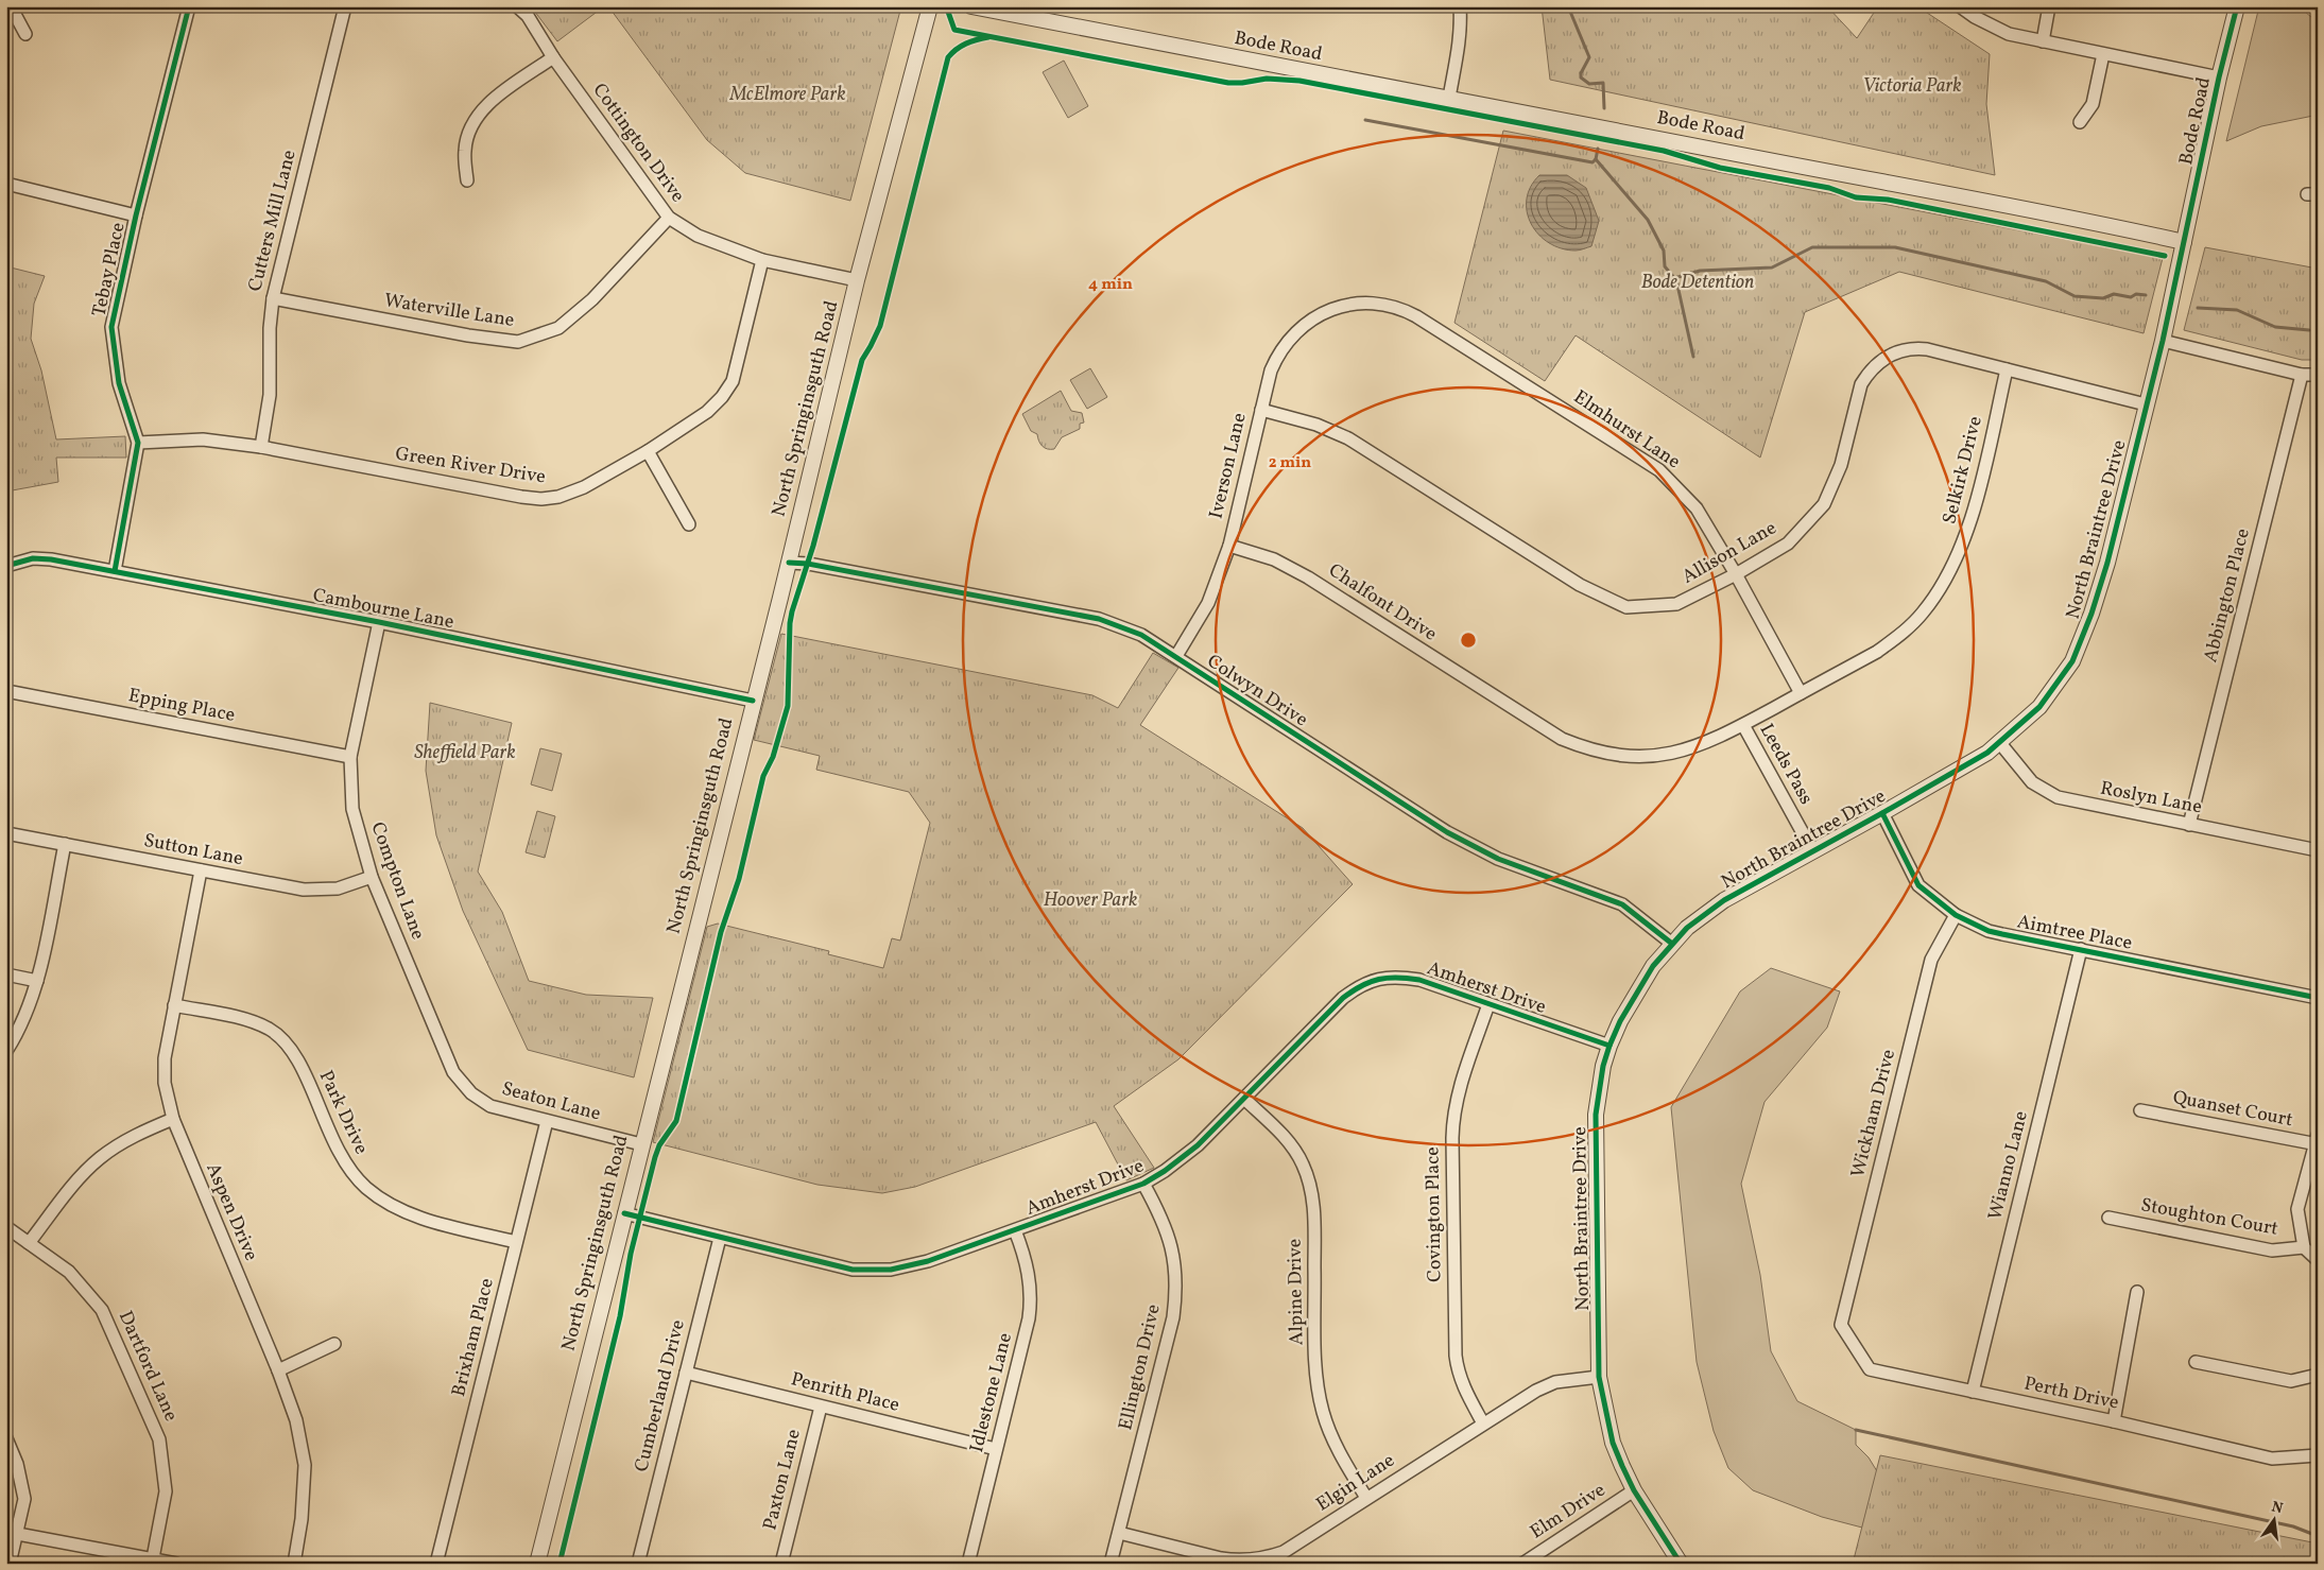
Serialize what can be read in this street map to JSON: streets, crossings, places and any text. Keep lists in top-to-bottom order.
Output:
{
  "streets": {
    "street": [
      "Bode Road",
      "Cottington Drive",
      "Cutters Mill Lane",
      "Tebay Place",
      "Waterville Lane",
      "North Springinsguth Road",
      "Elmhurst Lane",
      "Green River Drive",
      "Iverson Lane",
      "Selkirk Drive",
      "North Braintree Drive",
      "Allison Lane",
      "Abbington Place",
      "Chalfont Drive",
      "Cambourne Lane",
      "Colwyn Drive",
      "Epping Place",
      "Leeds Pass",
      "Roslyn Lane",
      "Sutton Lane",
      "Compton Lane",
      "Aimtree Place",
      "Amherst Drive",
      "Seaton Lane",
      "Quanset Court",
      "Park Drive",
      "Wickham Drive",
      "Wianno Lane",
      "Aspen Drive",
      "Covington Place",
      "Stoughton Court",
      "Alpine Drive",
      "Brixham Place",
      "Dartford Lane",
      "Ellington Drive",
      "Penrith Place",
      "Idlestone Lane",
      "Perth Drive",
      "Cumberland Drive",
      "Paxton Lane",
      "Elgin Lane",
      "Elm Drive"
    ]
  },
  "crossings": [
    ["Bode Road", "North Braintree Drive"],
    ["Cottington Drive", "Waterville Lane"],
    ["Cottington Drive", "North Springinsguth Road"],
    ["Cottington Drive", "Green River Drive"],
    ["Cutters Mill Lane", "Waterville Lane"],
    ["Cutters Mill Lane", "Green River Drive"],
    ["Tebay Place", "Green River Drive"],
    ["Tebay Place", "Cambourne Lane"],
    ["North Springinsguth Road", "Cambourne Lane"],
    ["North Springinsguth Road", "Colwyn Drive"],
    ["North Springinsguth Road", "Amherst Drive"],
    ["North Springinsguth Road", "Seaton Lane"],
    ["Elmhurst Lane", "Iverson Lane"],
    ["Elmhurst Lane", "Selkirk Drive"],
    ["Elmhurst Lane", "Allison Lane"],
    ["Elmhurst Lane", "Chalfont Drive"],
    ["Iverson Lane", "Allison Lane"],
    ["Iverson Lane", "Chalfont Drive"],
    ["Iverson Lane", "Colwyn Drive"],
    ["Selkirk Drive", "Allison Lane"],
    ["Selkirk Drive", "Chalfont Drive"],
    ["North Braintree Drive", "Allison Lane"],
    ["North Braintree Drive", "Colwyn Drive"],
    ["North Braintree Drive", "Leeds Pass"],
    ["North Braintree Drive", "Roslyn Lane"],
    ["North Braintree Drive", "Aimtree Place"],
    ["North Braintree Drive", "Amherst Drive"],
    ["North Braintree Drive", "Elgin Lane"],
    ["North Braintree Drive", "Elm Drive"],
    ["Abbington Place", "Roslyn Lane"],
    ["Chalfont Drive", "Leeds Pass"],
    ["Cambourne Lane", "Compton Lane"],
    ["Epping Place", "Compton Lane"],
    ["Sutton Lane", "Compton Lane"],
    ["Sutton Lane", "Aspen Drive"],
    ["Compton Lane", "Seaton Lane"],
    ["Aimtree Place", "Wickham Drive"],
    ["Aimtree Place", "Wianno Lane"],
    ["Amherst Drive", "Covington Place"],
    ["Amherst Drive", "Alpine Drive"],
    ["Amherst Drive", "Ellington Drive"],
    ["Amherst Drive", "Idlestone Lane"],
    ["Amherst Drive", "Cumberland Drive"],
    ["Seaton Lane", "Brixham Place"],
    ["Park Drive", "Aspen Drive"],
    ["Park Drive", "Brixham Place"],
    ["Wickham Drive", "Perth Drive"],
    ["Wianno Lane", "Perth Drive"],
    ["Covington Place", "Elgin Lane"],
    ["Alpine Drive", "Elgin Lane"],
    ["Ellington Drive", "Elgin Lane"],
    ["Penrith Place", "Idlestone Lane"],
    ["Penrith Place", "Cumberland Drive"],
    ["Penrith Place", "Paxton Lane"]
  ],
  "parks": [
    "Victoria Park",
    "McElmore Park",
    "Bode Detention",
    "Sheffield Park",
    "Hoover Park"
  ],
  "north": "top",
  "rings": ["4 min", "2 min"]
}
